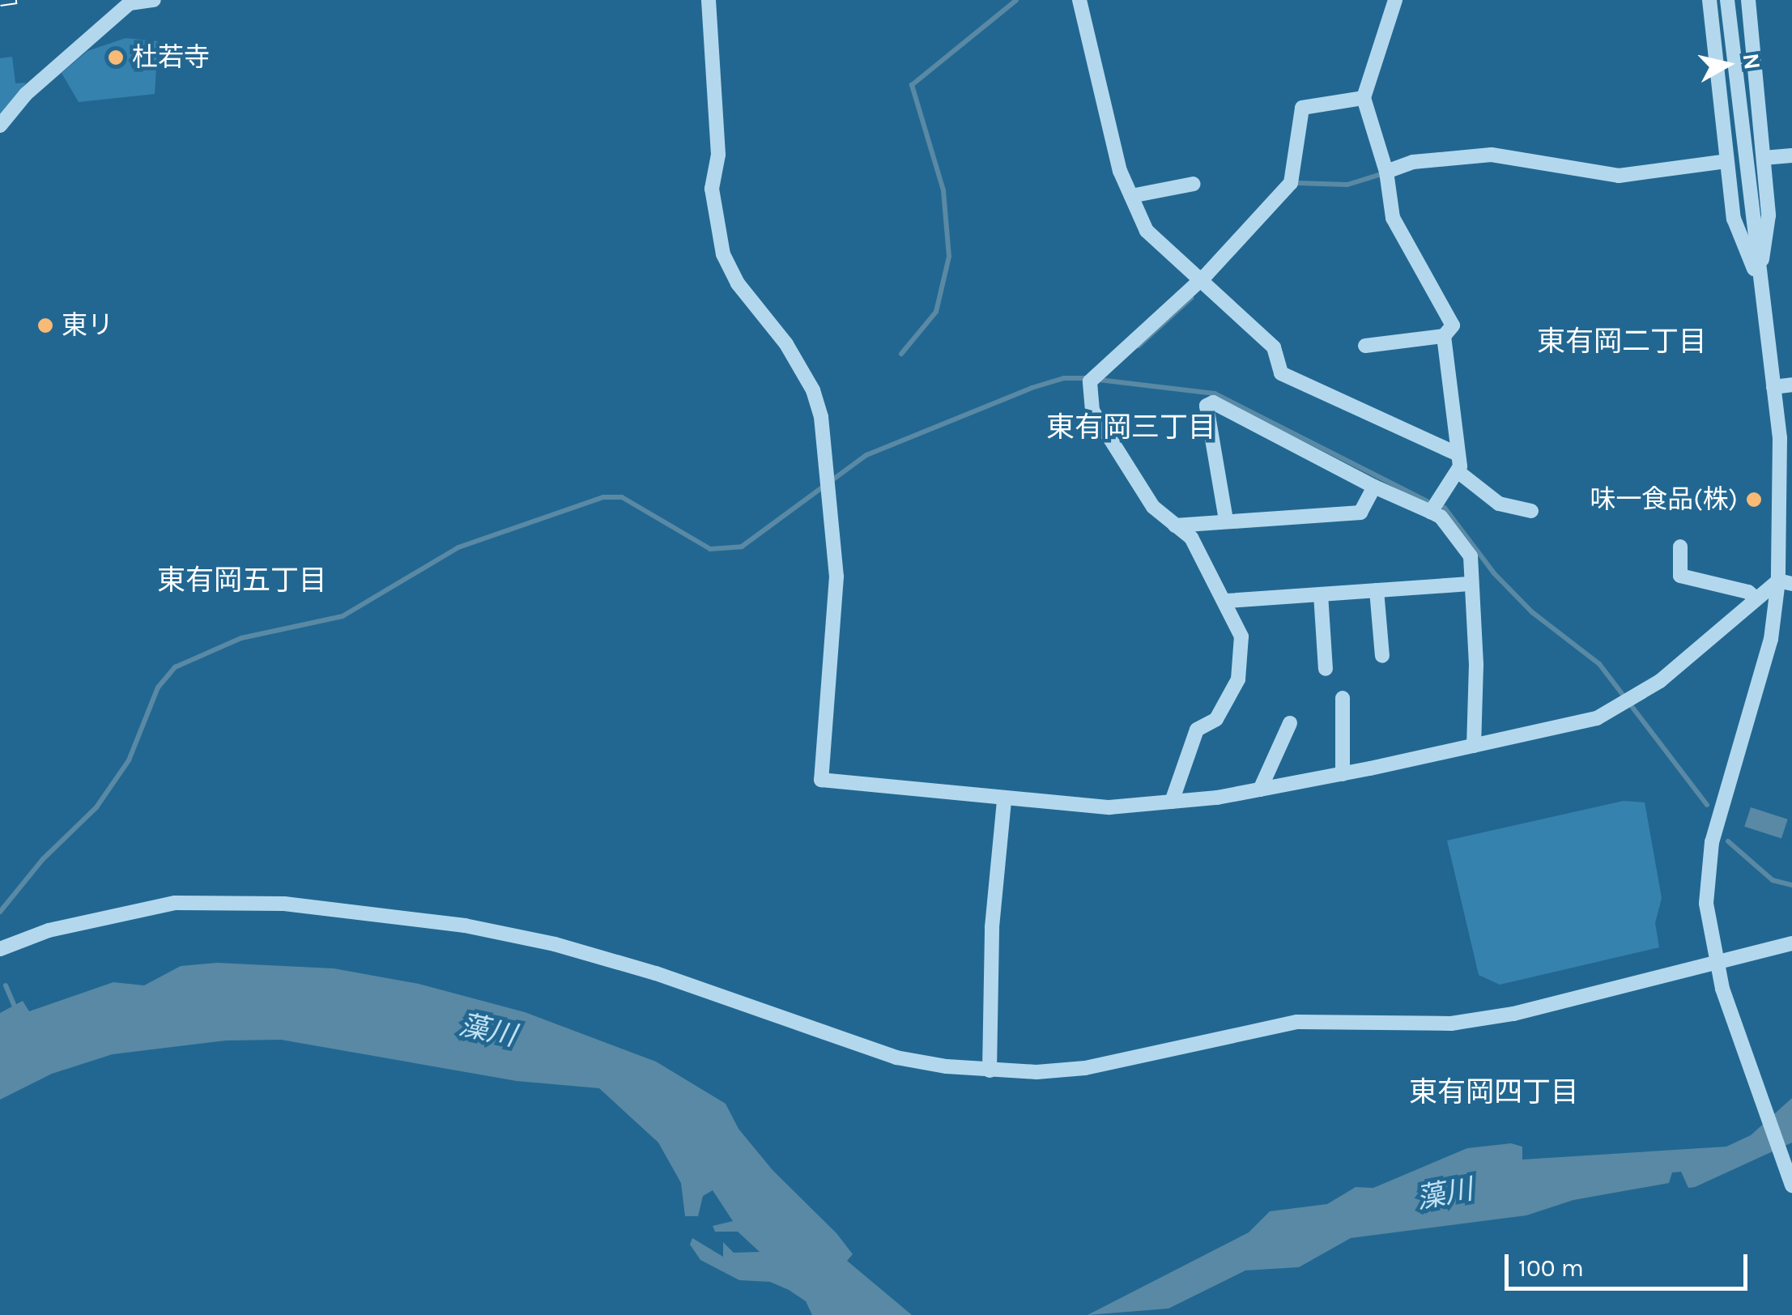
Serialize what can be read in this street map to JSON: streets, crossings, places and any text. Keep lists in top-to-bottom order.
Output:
{
  "districts": [
    "東有岡二丁目",
    "東有岡三丁目",
    "東有岡五丁目",
    "東有岡四丁目"
  ],
  "water": ["藻川"],
  "places": ["杜若寺", "東リ", "味一食品(株)"],
  "scale_bar": "100 m",
  "north": "right"
}
